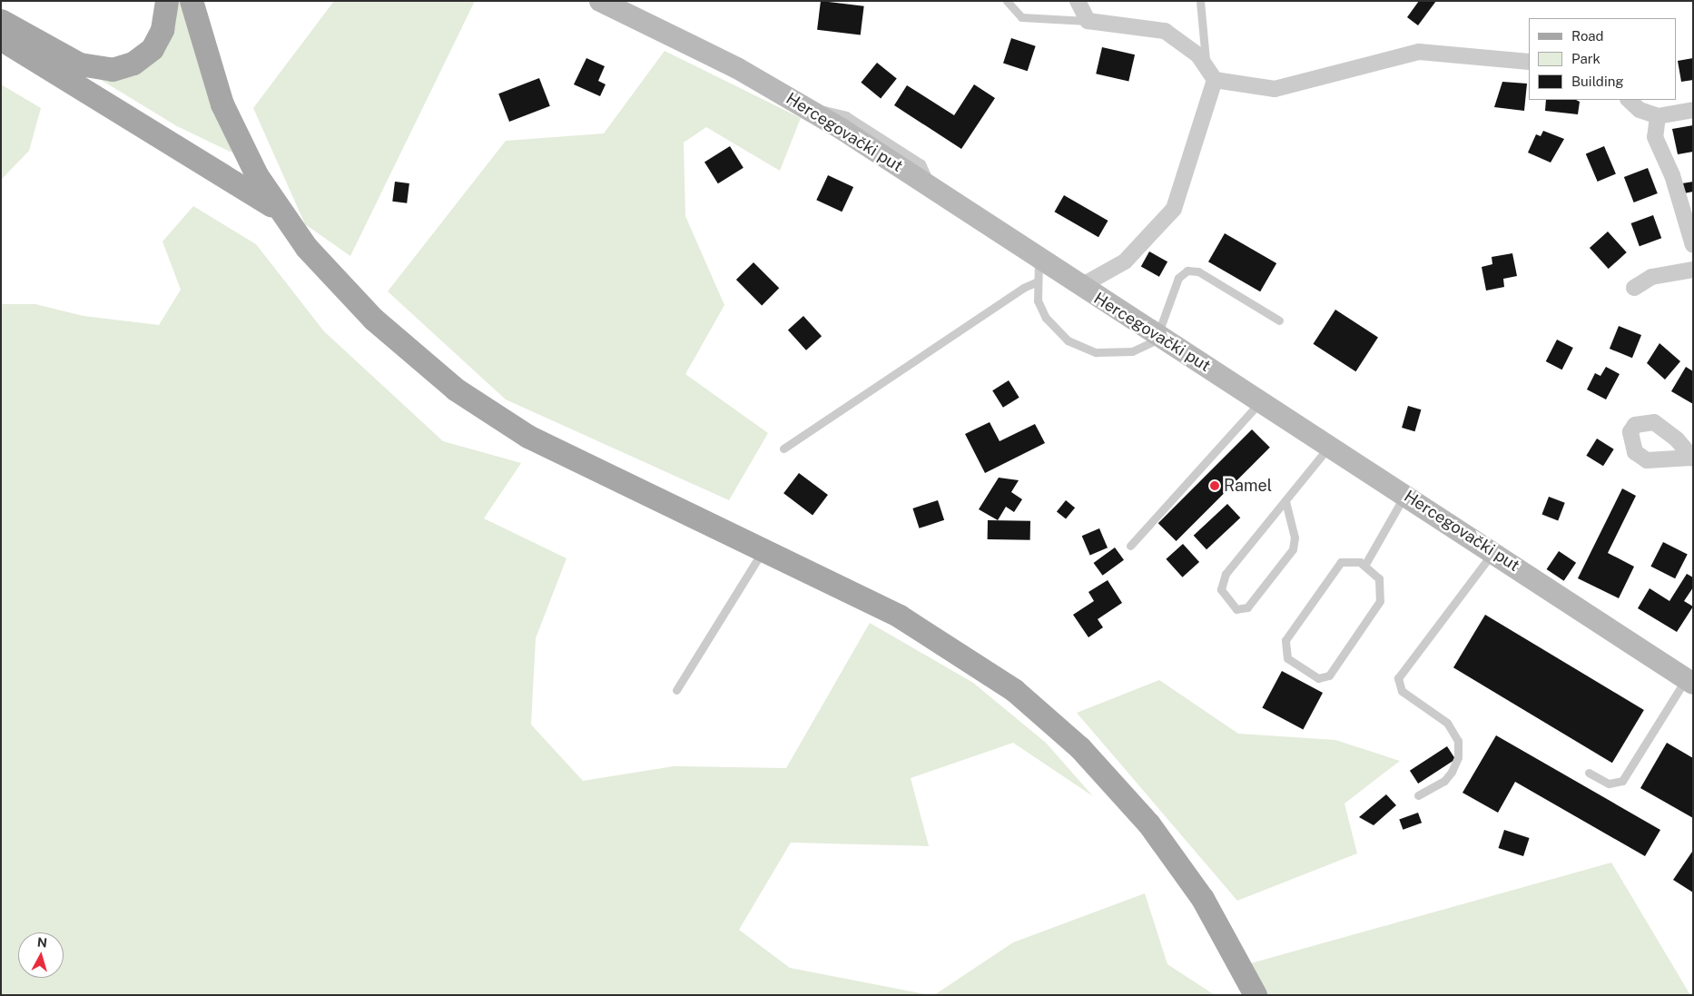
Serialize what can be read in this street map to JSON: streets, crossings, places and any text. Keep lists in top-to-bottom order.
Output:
{
  "streets": {
    "main road": ["Hercegovački put"]
  },
  "places": ["Ramel"],
  "legend": ["Road", "Park", "Building"],
  "north": "top"
}
